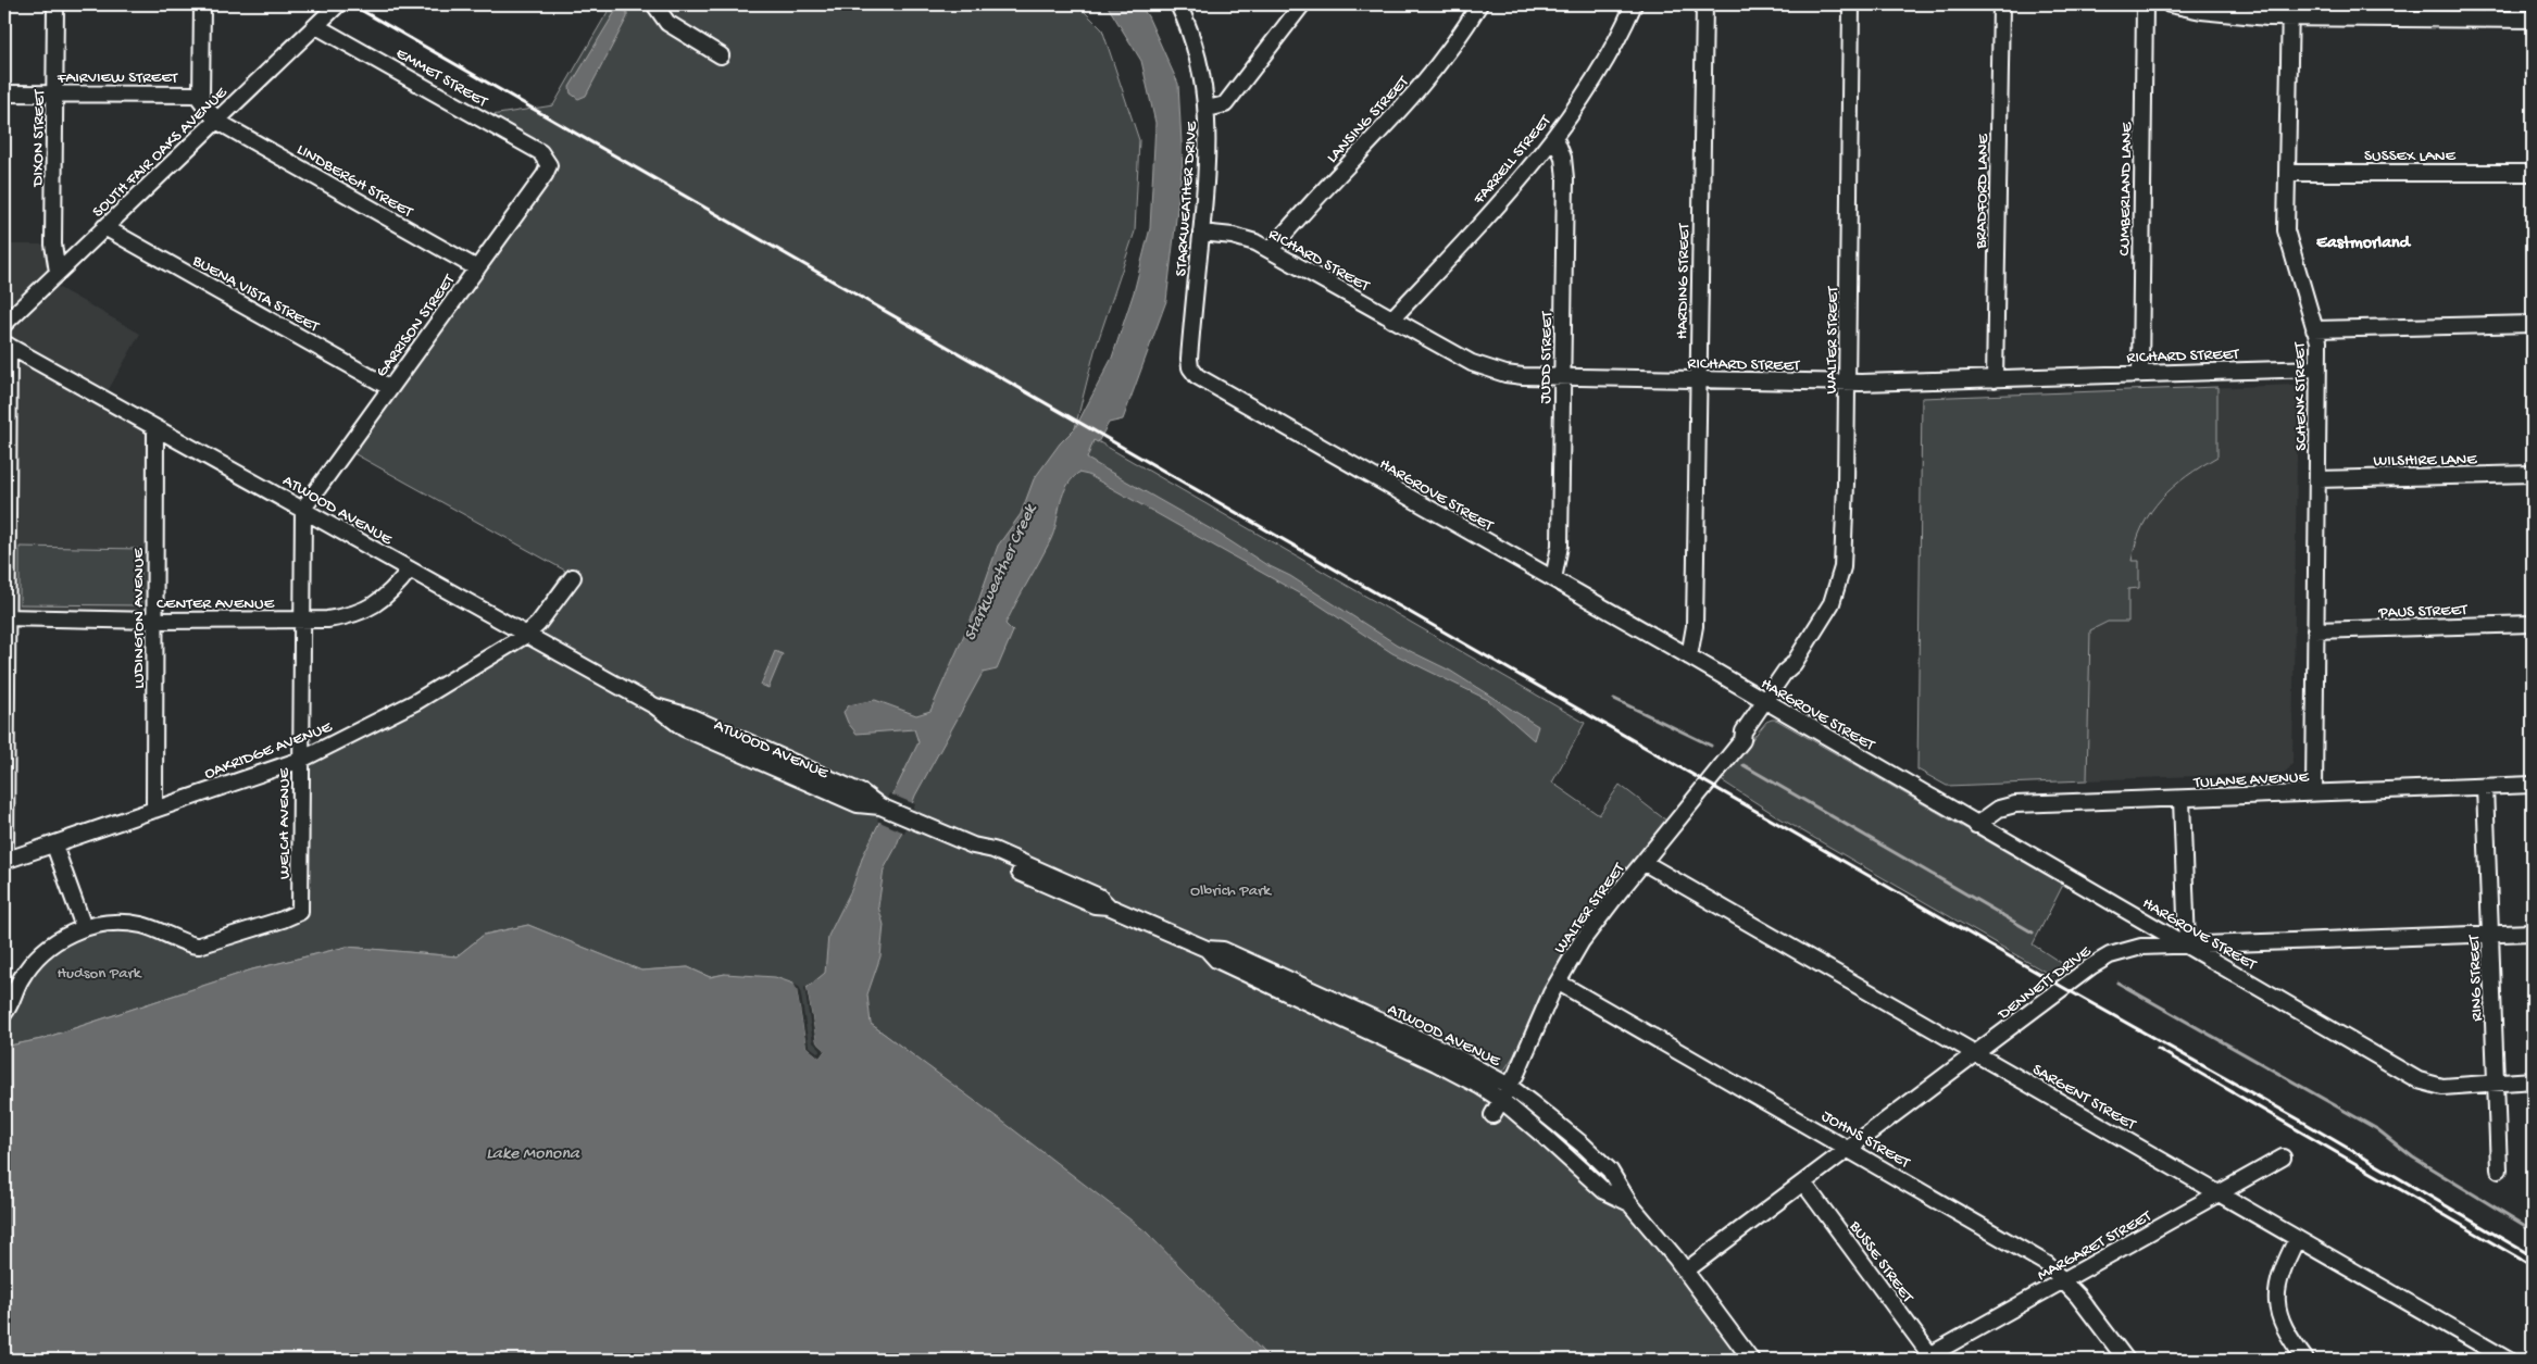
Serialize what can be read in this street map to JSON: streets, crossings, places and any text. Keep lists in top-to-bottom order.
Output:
{
  "streets": {
    "street": [
      "FAIRVIEW STREET",
      "EMMET STREET",
      "LANSING STREET",
      "DIXON STREET",
      "SOUTH FAIR OAKS AVENUE",
      "SUSSEX LANE",
      "FARRELL STREET",
      "LINDBERGH STREET",
      "CUMBERLAND LANE",
      "BRADFORD LANE",
      "STARKWEATHER DRIVE",
      "RICHARD STREET",
      "HARDING STREET",
      "BUENA VISTA STREET",
      "GARRISON STREET",
      "WALTER STREET",
      "JUDD STREET",
      "SCHENK STREET",
      "WILSHIRE LANE",
      "HARGROVE STREET",
      "ATWOOD AVENUE",
      "CENTER AVENUE",
      "PAUS STREET",
      "LUDINGTON AVENUE",
      "OAKRIDGE AVENUE",
      "TULANE AVENUE",
      "WELCH AVENUE",
      "RING STREET",
      "DENNETT DRIVE",
      "SARGENT STREET",
      "JOHNS STREET",
      "MARGARET STREET",
      "BUSSE STREET"
    ]
  },
  "crossings": [
    ["FAIRVIEW STREET", "DIXON STREET"],
    ["EMMET STREET", "SOUTH FAIR OAKS AVENUE"],
    ["EMMET STREET", "GARRISON STREET"],
    ["LANSING STREET", "RICHARD STREET"],
    ["DIXON STREET", "SOUTH FAIR OAKS AVENUE"],
    ["SOUTH FAIR OAKS AVENUE", "LINDBERGH STREET"],
    ["SOUTH FAIR OAKS AVENUE", "BUENA VISTA STREET"],
    ["SUSSEX LANE", "SCHENK STREET"],
    ["FARRELL STREET", "RICHARD STREET"],
    ["FARRELL STREET", "JUDD STREET"],
    ["LINDBERGH STREET", "GARRISON STREET"],
    ["CUMBERLAND LANE", "RICHARD STREET"],
    ["BRADFORD LANE", "RICHARD STREET"],
    ["STARKWEATHER DRIVE", "RICHARD STREET"],
    ["STARKWEATHER DRIVE", "HARGROVE STREET"],
    ["RICHARD STREET", "HARDING STREET"],
    ["RICHARD STREET", "WALTER STREET"],
    ["RICHARD STREET", "JUDD STREET"],
    ["RICHARD STREET", "SCHENK STREET"],
    ["HARDING STREET", "HARGROVE STREET"],
    ["BUENA VISTA STREET", "GARRISON STREET"],
    ["GARRISON STREET", "ATWOOD AVENUE"],
    ["GARRISON STREET", "WELCH AVENUE"],
    ["WALTER STREET", "HARGROVE STREET"],
    ["WALTER STREET", "ATWOOD AVENUE"],
    ["WALTER STREET", "SARGENT STREET"],
    ["WALTER STREET", "JOHNS STREET"],
    ["JUDD STREET", "HARGROVE STREET"],
    ["SCHENK STREET", "WILSHIRE LANE"],
    ["SCHENK STREET", "PAUS STREET"],
    ["SCHENK STREET", "TULANE AVENUE"],
    ["HARGROVE STREET", "TULANE AVENUE"],
    ["HARGROVE STREET", "RING STREET"],
    ["HARGROVE STREET", "DENNETT DRIVE"],
    ["ATWOOD AVENUE", "CENTER AVENUE"],
    ["ATWOOD AVENUE", "LUDINGTON AVENUE"],
    ["ATWOOD AVENUE", "OAKRIDGE AVENUE"],
    ["ATWOOD AVENUE", "WELCH AVENUE"],
    ["ATWOOD AVENUE", "DENNETT DRIVE"],
    ["CENTER AVENUE", "LUDINGTON AVENUE"],
    ["CENTER AVENUE", "WELCH AVENUE"],
    ["LUDINGTON AVENUE", "OAKRIDGE AVENUE"],
    ["OAKRIDGE AVENUE", "WELCH AVENUE"],
    ["TULANE AVENUE", "RING STREET"],
    ["RING STREET", "DENNETT DRIVE"],
    ["DENNETT DRIVE", "SARGENT STREET"],
    ["DENNETT DRIVE", "JOHNS STREET"],
    ["DENNETT DRIVE", "BUSSE STREET"],
    ["SARGENT STREET", "MARGARET STREET"],
    ["JOHNS STREET", "MARGARET STREET"],
    ["MARGARET STREET", "BUSSE STREET"]
  ],
  "districts": ["Eastmorland"],
  "water": ["Starkweather Creek", "Lake Monona"],
  "parks": ["Olbrich Park", "Hudson Park"]
}
